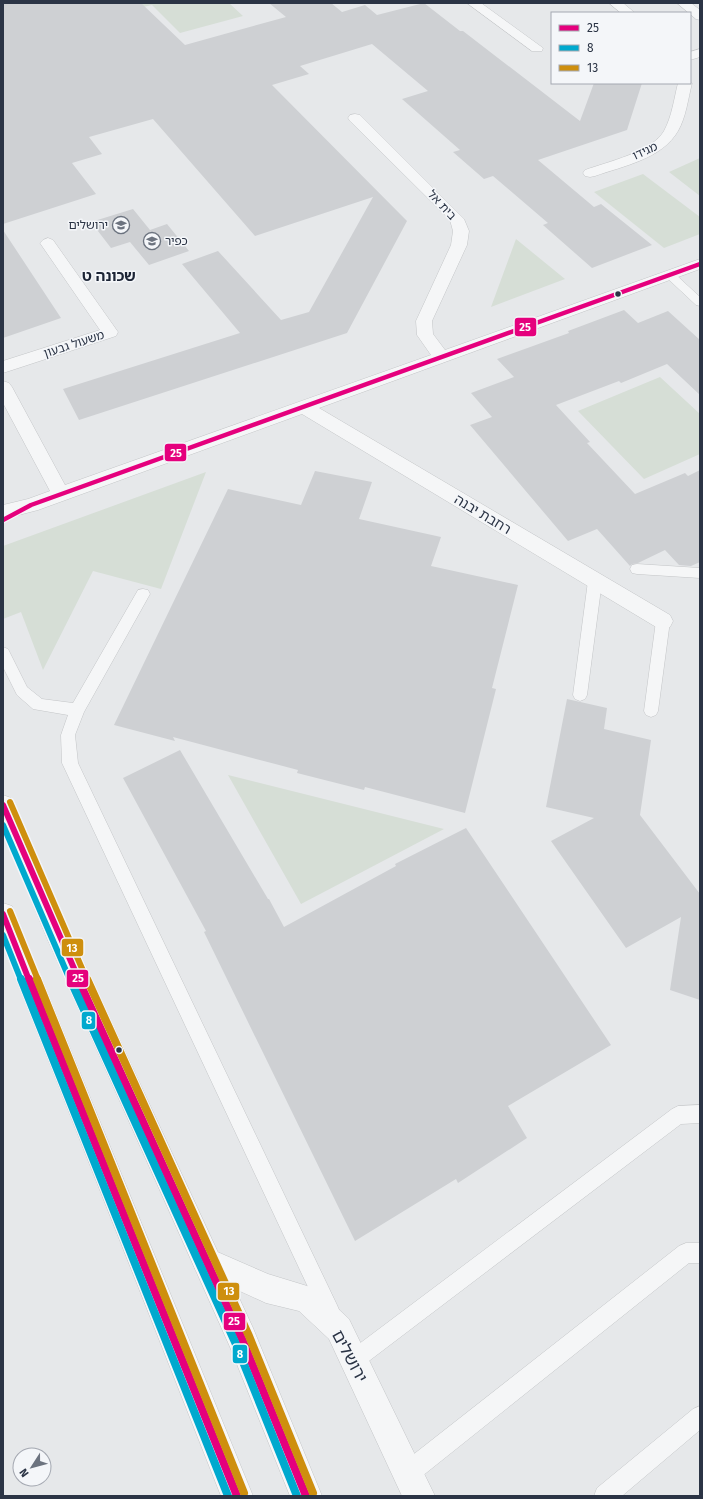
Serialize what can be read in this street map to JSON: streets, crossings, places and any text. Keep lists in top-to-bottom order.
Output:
{
  "streets": {
    "street": [
      "מגידו",
      "בית אל",
      "משעול גבעון",
      "רחבת יבנה",
      "ירושלים"
    ]
  },
  "districts": ["שכונה ט"],
  "places": {
    "school or university": ["ירושלים", "כפיר"]
  },
  "lines": ["transit line 25", "transit line 13", "transit line 8"],
  "legend": ["25", "8", "13"],
  "north": "bottom left"
}
